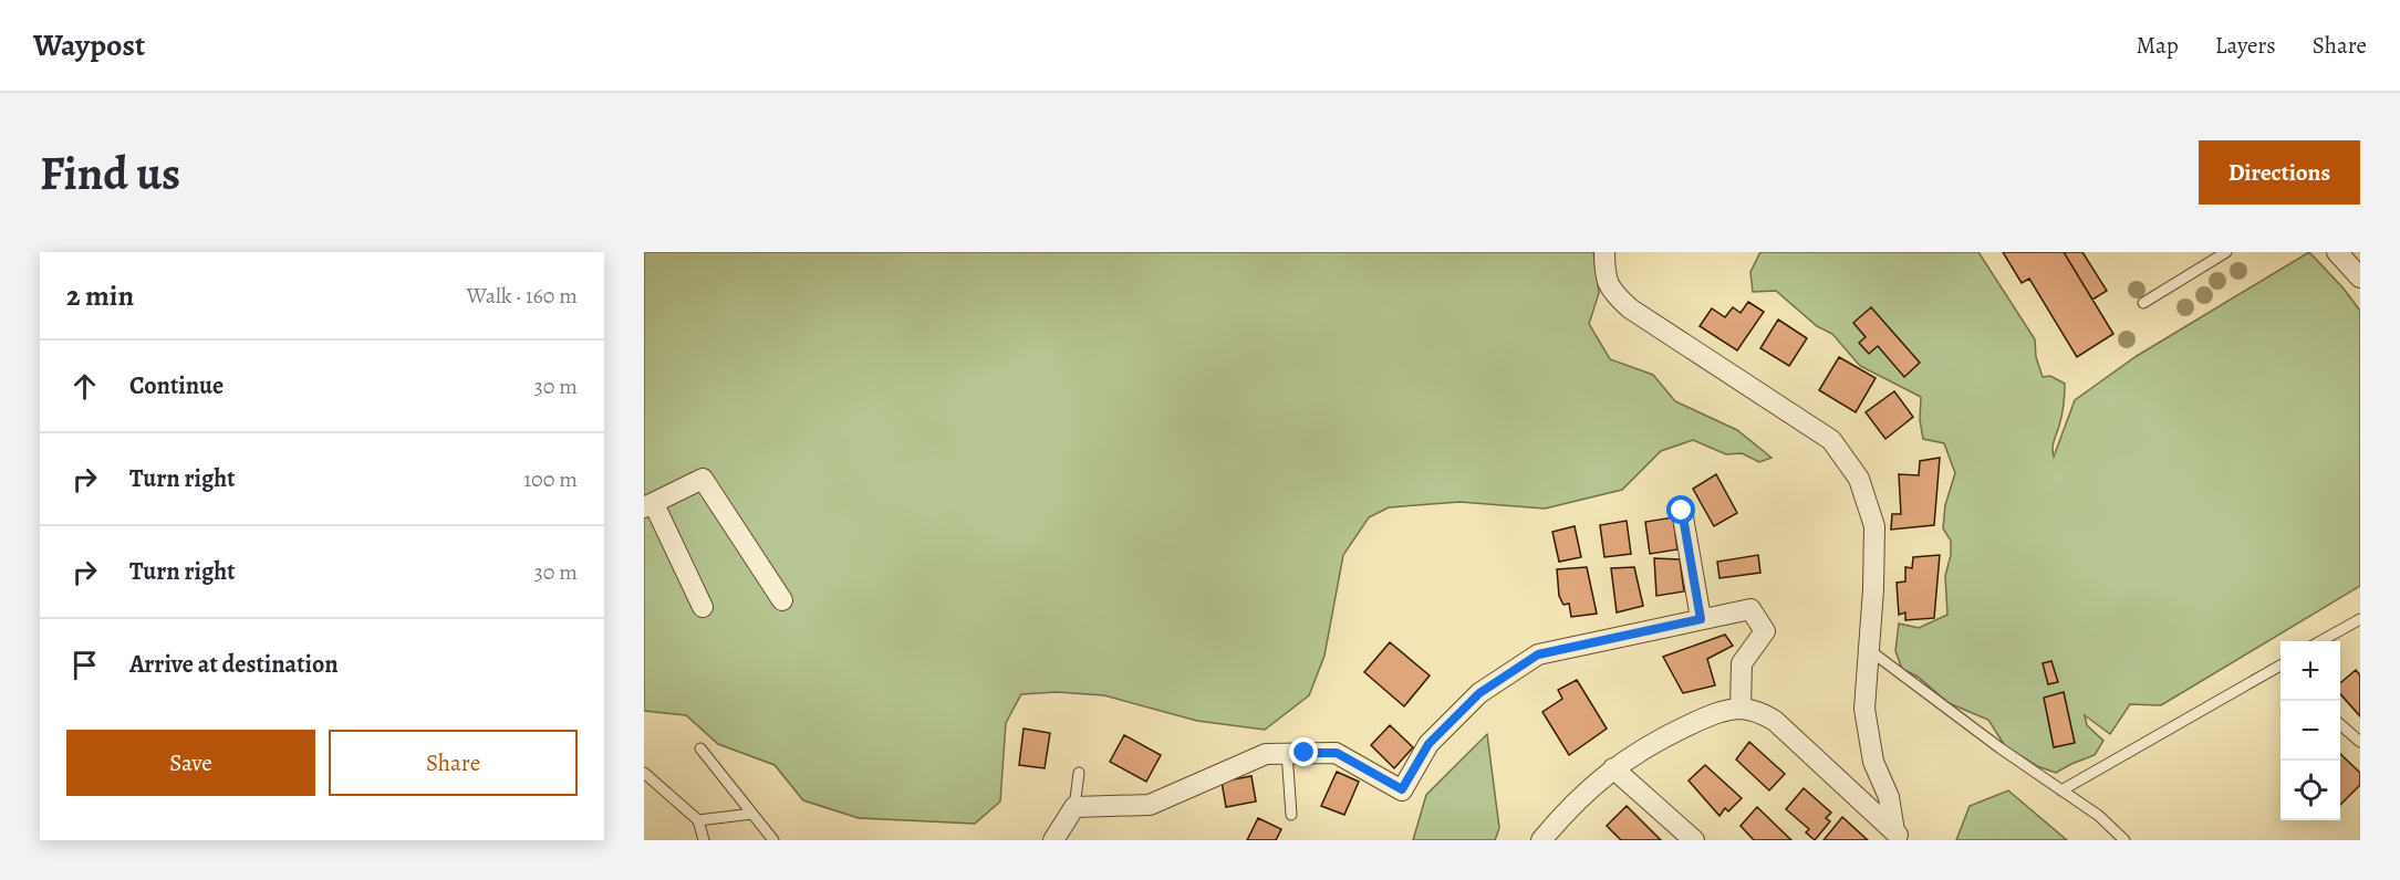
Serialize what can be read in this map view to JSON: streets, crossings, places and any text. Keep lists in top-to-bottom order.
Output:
{
  "page": {
    "header": "Waypost",
    "nav": ["Map", "Layers", "Share"],
    "buttons": [
      "Directions",
      ["Save", "Share"]
    ],
    "title": "Find us",
    "heading": ["2 min", "Walk · 160 m"],
    "list": [
      ["Continue", "30 m"],
      ["Turn right", "100 m"],
      ["Turn right", "30 m"],
      "Arrive at destination"
    ],
    "map_buttons": ["+", "−"]
  }
}
